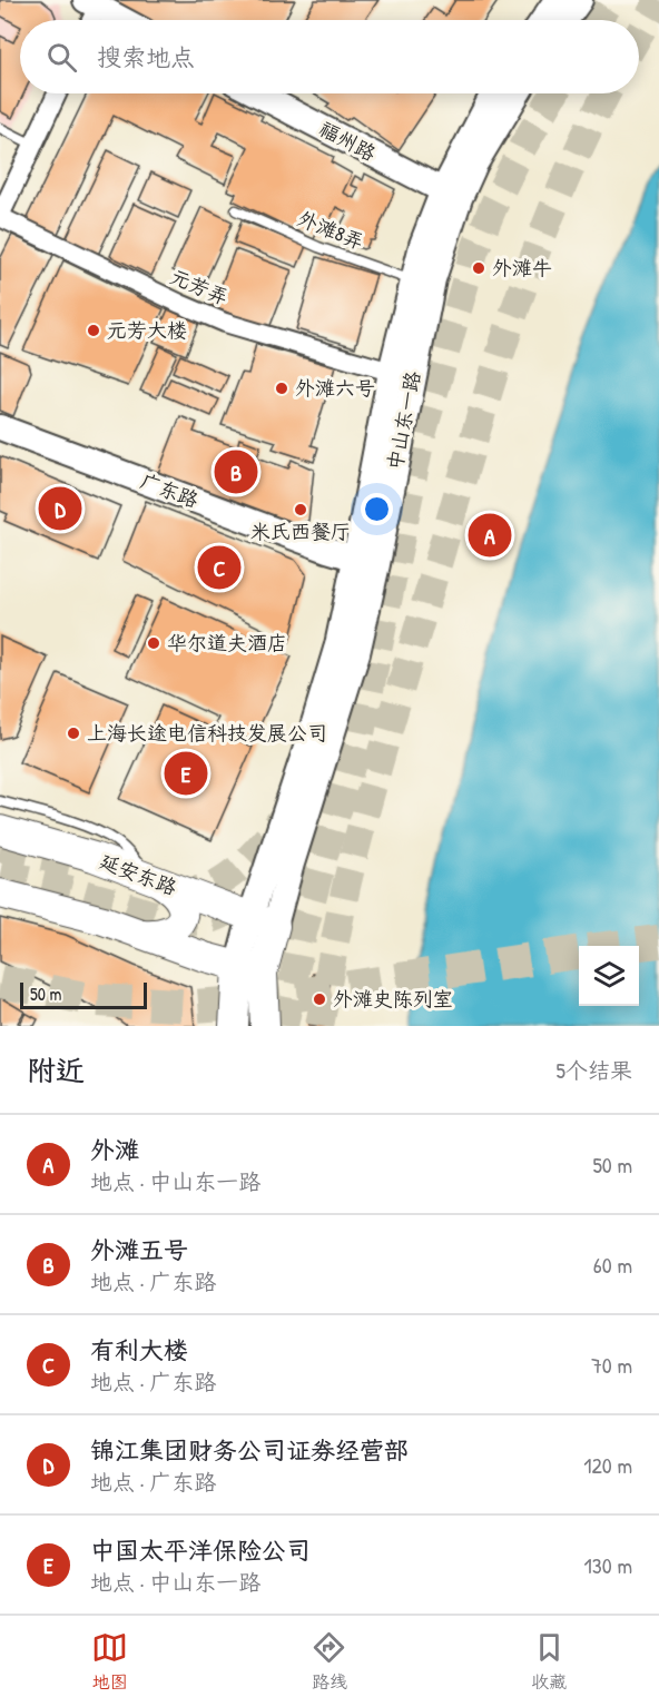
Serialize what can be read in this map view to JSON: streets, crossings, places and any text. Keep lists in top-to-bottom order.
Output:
{
  "streets": {
    "main road": [
      "福州路",
      "中山东一路",
      "广东路",
      "延安东路"
    ],
    "street": ["元芳弄"],
    "lane": ["外滩8弄"]
  },
  "crossings": [
    ["福州路", "中山东一路"],
    ["外滩8弄", "中山东一路"],
    ["元芳弄", "中山东一路"],
    ["中山东一路", "广东路"],
    ["中山东一路", "延安东路"]
  ],
  "places": [
    "外滩牛",
    "元芳大楼",
    "外滩六号",
    "米氏西餐厅",
    "华尔道夫酒店",
    "上海长途电信科技发展公司",
    "外滩史陈列室"
  ],
  "scale_bar": "50 m",
  "page": {
    "search": "搜索地点",
    "pins": [
      "B",
      "D",
      "A",
      "C",
      "E"
    ],
    "scale": "50 m",
    "heading": ["附近", "5个结果"],
    "list": [
      {
        "mark": "A",
        "name": "外滩",
        "note": "地点 · 中山东一路",
        "value": "50 m"
      },
      {
        "mark": "B",
        "name": "外滩五号",
        "note": "地点 · 广东路",
        "value": "60 m"
      },
      {
        "mark": "C",
        "name": "有利大楼",
        "note": "地点 · 广东路",
        "value": "70 m"
      },
      {
        "mark": "D",
        "name": "锦江集团财务公司证券经营部",
        "note": "地点 · 广东路",
        "value": "120 m"
      },
      {
        "mark": "E",
        "name": "中国太平洋保险公司",
        "note": "地点 · 中山东一路",
        "value": "130 m"
      }
    ],
    "nav": ["地图", "路线", "收藏"]
  }
}
